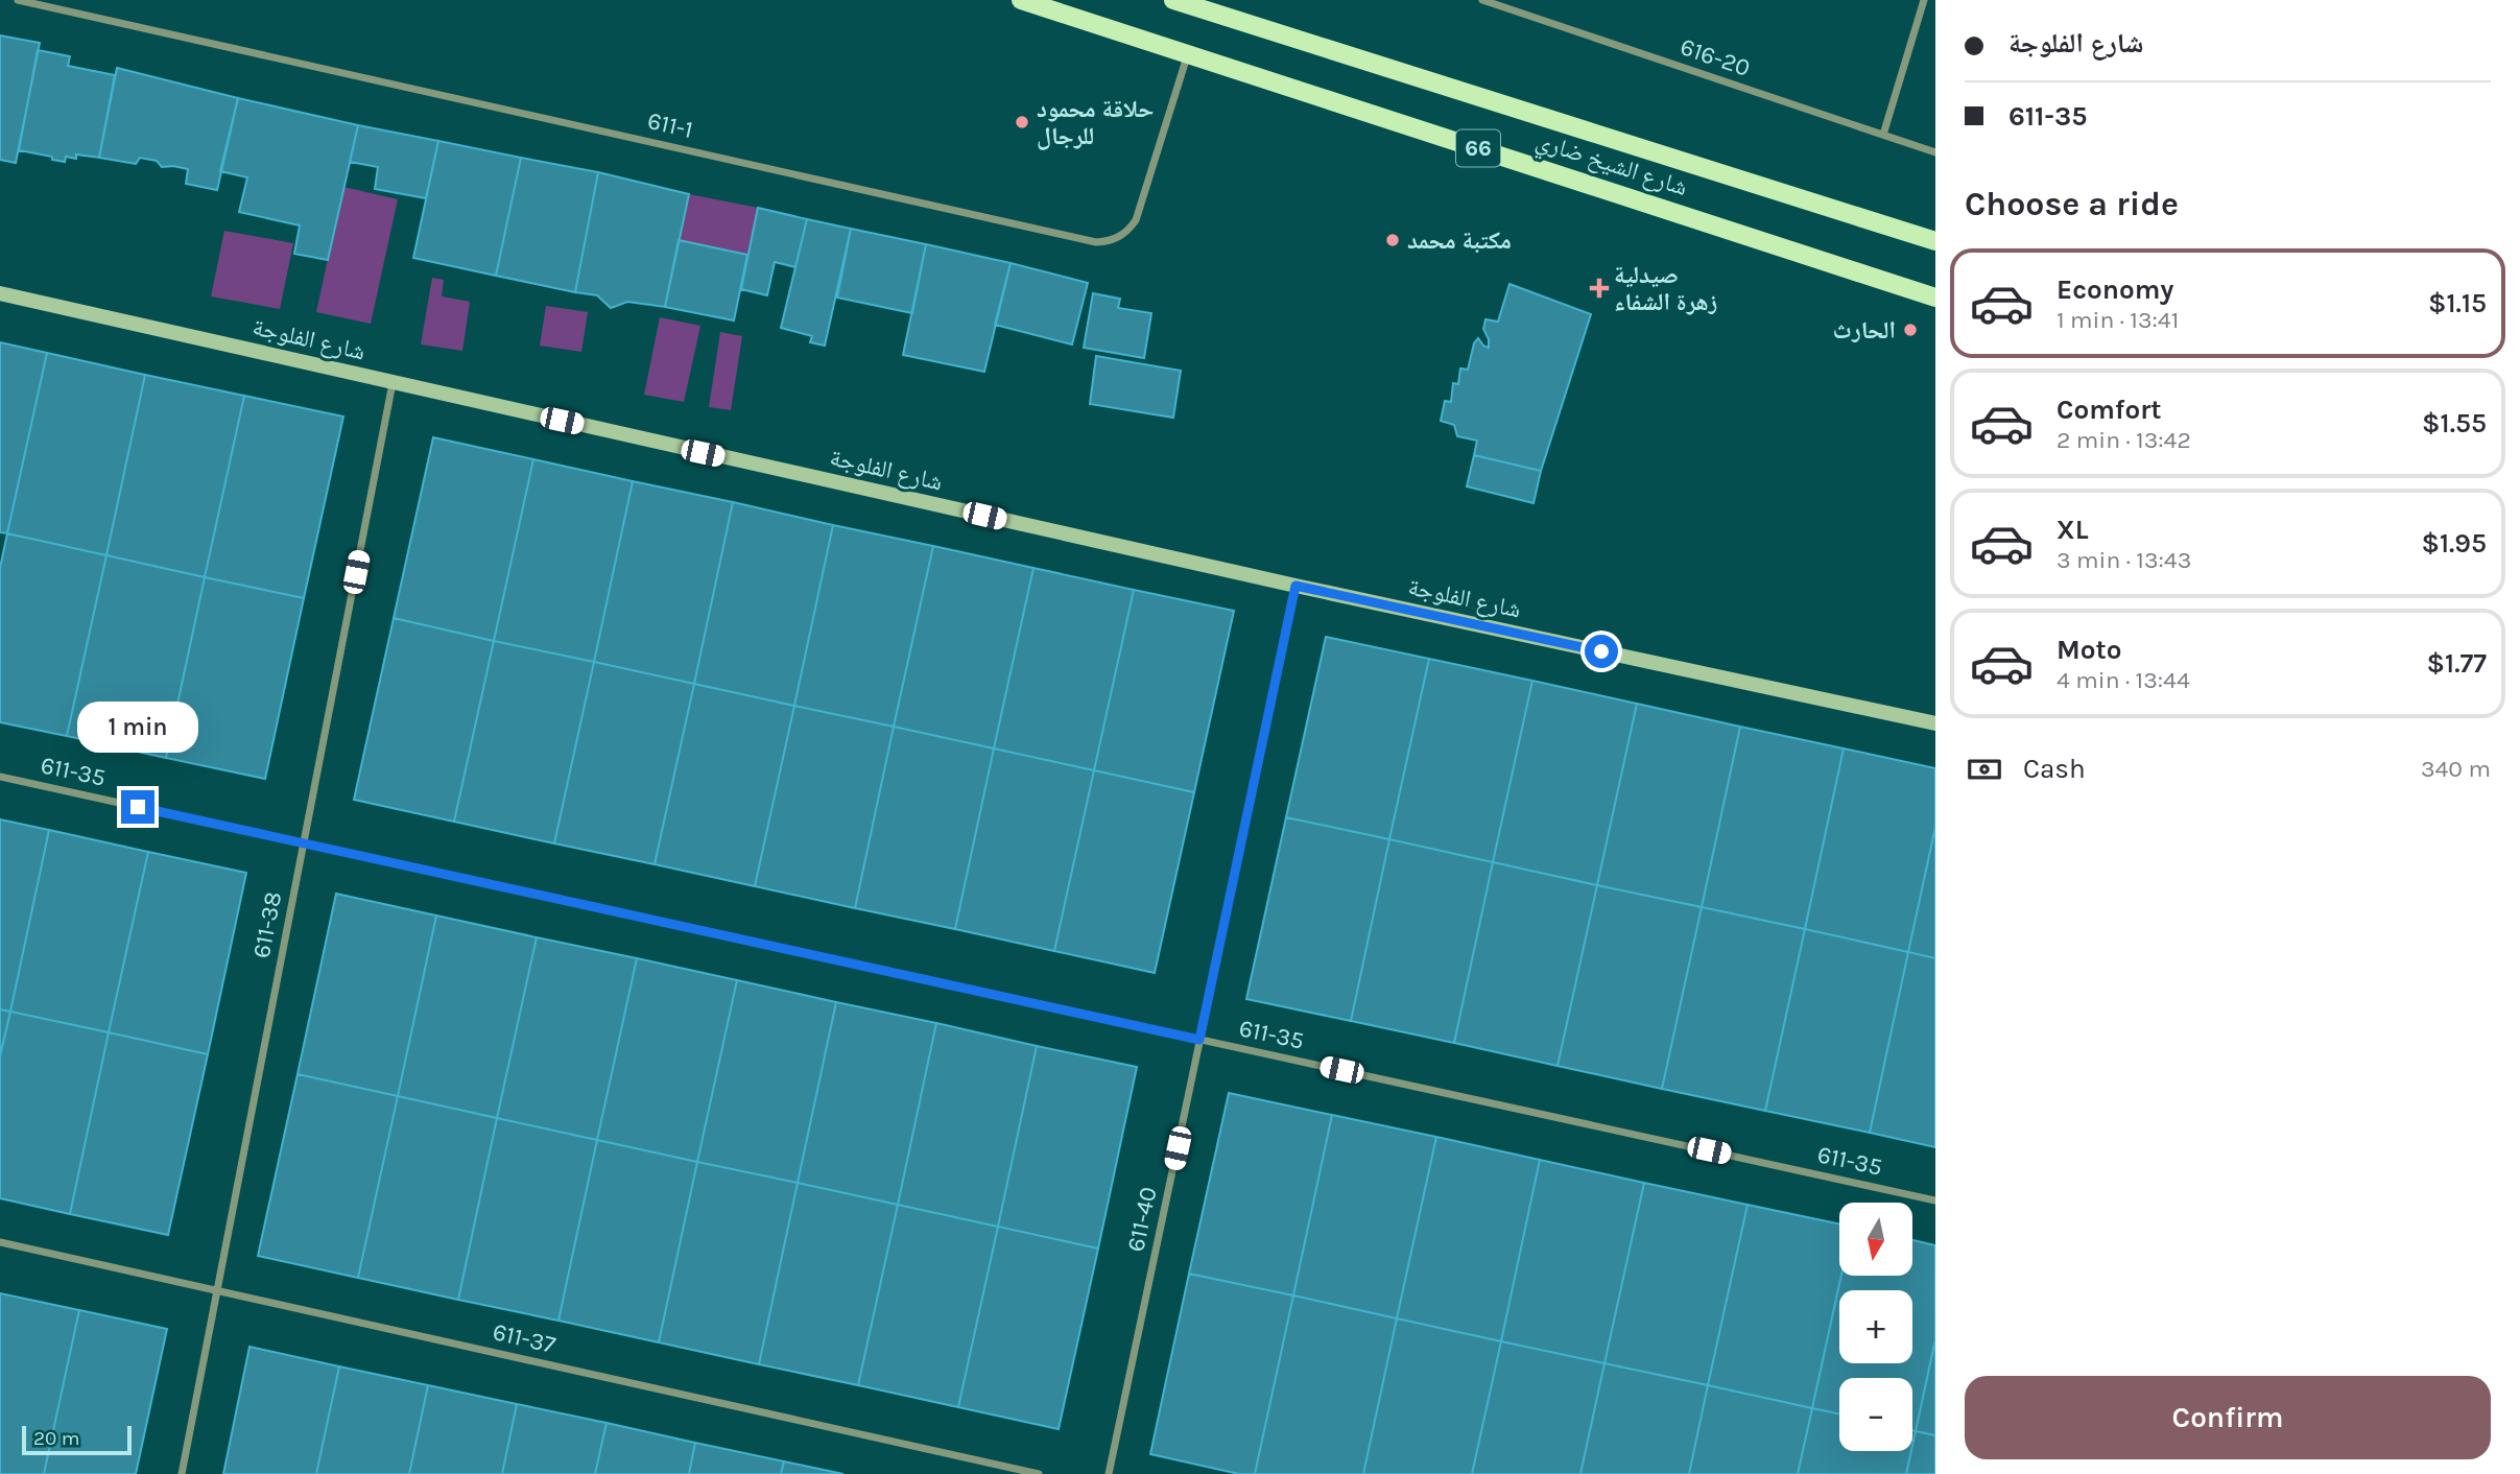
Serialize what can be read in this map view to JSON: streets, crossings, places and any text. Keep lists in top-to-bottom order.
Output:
{
  "streets": {
    "main road": ["66", "شارع الشيخ ضاري"],
    "street": [
      "616-20",
      "611-1",
      "شارع الفلوجة",
      "611-35",
      "611-38",
      "611-40",
      "611-37"
    ]
  },
  "crossings": [
    ["611-1", "شارع الشيخ ضاري"],
    ["شارع الفلوجة", "611-38"],
    ["شارع الفلوجة", "611-40"],
    ["611-35", "611-38"],
    ["611-35", "611-40"],
    ["611-38", "611-37"]
  ],
  "places": {
    "other": ["حلاقة محمود للرجال", "مكتبة محمد", "الحارث"],
    "health": ["صيدلية زهرة الشفاء"]
  },
  "scale_bar": "20 m",
  "north": "bottom",
  "page": {
    "banner": ["شارع الفلوجة", "611-35"],
    "heading": "Choose a ride",
    "list": [
      {
        "name": "Economy",
        "note": "1 min · 13:41",
        "value": "$1.15"
      },
      {
        "name": "Comfort",
        "note": "2 min · 13:42",
        "value": "$1.55"
      },
      {
        "name": "XL",
        "note": "3 min · 13:43",
        "value": "$1.95"
      },
      {
        "name": "Moto",
        "note": "4 min · 13:44",
        "value": "$1.77"
      }
    ],
    "bubble": "1 min",
    "pay": ["Cash", "340 m"],
    "map_buttons": ["+", "−"],
    "buttons": "Confirm",
    "scale": "20 m"
  }
}
